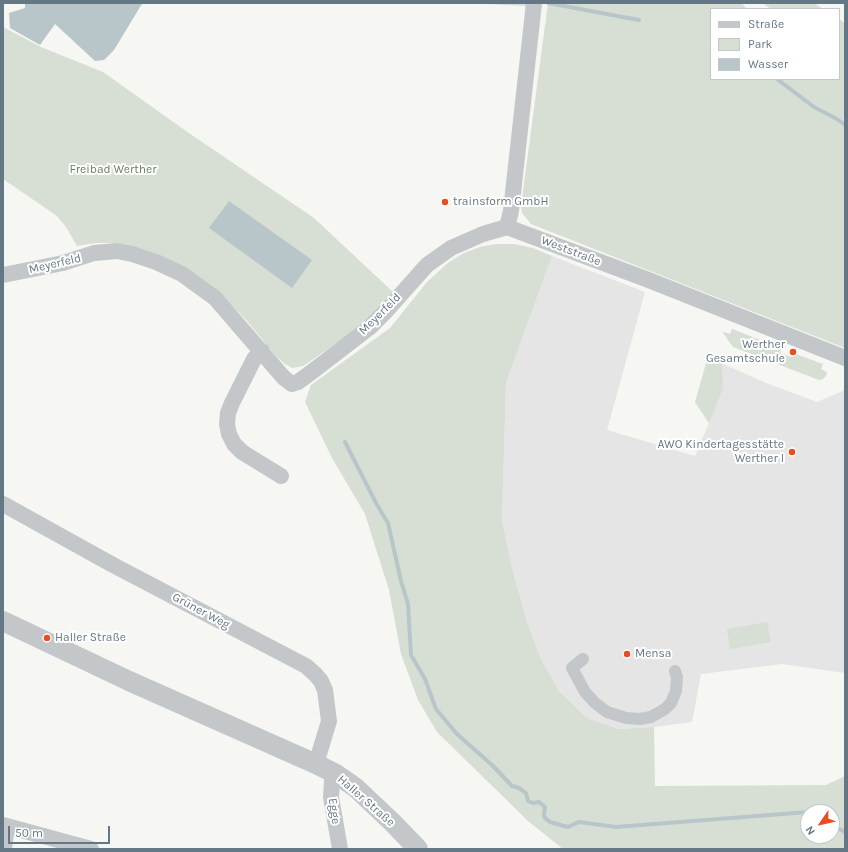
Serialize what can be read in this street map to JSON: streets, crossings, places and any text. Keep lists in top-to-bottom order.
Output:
{
  "streets": {
    "street": [
      "Weststraße",
      "Meyerfeld",
      "Grüner Weg",
      "Haller Straße",
      "Egge"
    ]
  },
  "crossings": [
    ["Weststraße", "Meyerfeld"],
    ["Grüner Weg", "Haller Straße"],
    ["Haller Straße", "Egge"]
  ],
  "parks": ["Freibad Werther"],
  "places": [
    "trainsform GmbH",
    "Werther Gesamtschule",
    "AWO Kindertagesstätte Werther I",
    "Haller Straße",
    "Mensa"
  ],
  "legend": ["Straße", "Park", "Wasser"],
  "scale_bar": "50 m",
  "north": "bottom left"
}
